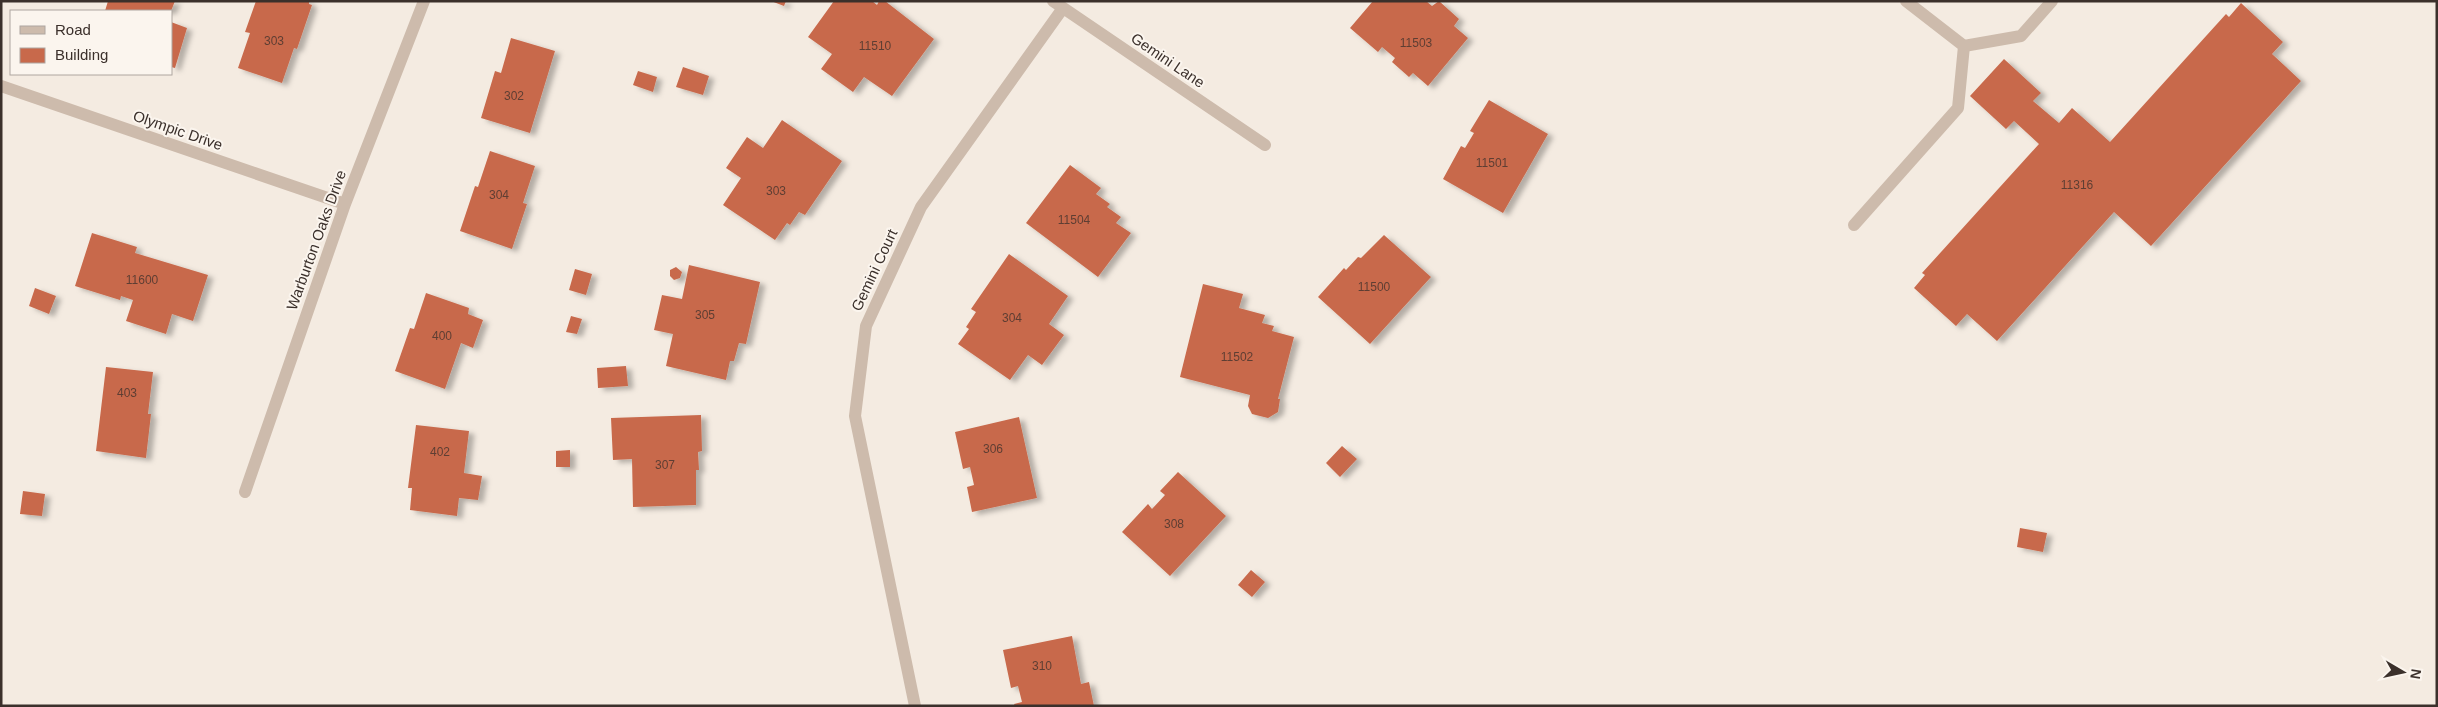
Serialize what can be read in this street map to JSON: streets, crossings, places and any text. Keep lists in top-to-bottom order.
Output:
{
  "streets": {
    "street": [
      "Gemini Lane",
      "Olympic Drive",
      "Warburton Oaks Drive",
      "Gemini Court"
    ]
  },
  "crossings": [
    ["Gemini Lane", "Gemini Court"],
    ["Olympic Drive", "Warburton Oaks Drive"]
  ],
  "house_numbers": [
    "303",
    "11503",
    "11510",
    "302",
    "11501",
    "11316",
    "303",
    "304",
    "11504",
    "11600",
    "11500",
    "305",
    "304",
    "400",
    "11502",
    "403",
    "306",
    "402",
    "307",
    "308",
    "310"
  ],
  "legend": ["Road", "Building"],
  "north": "right"
}
